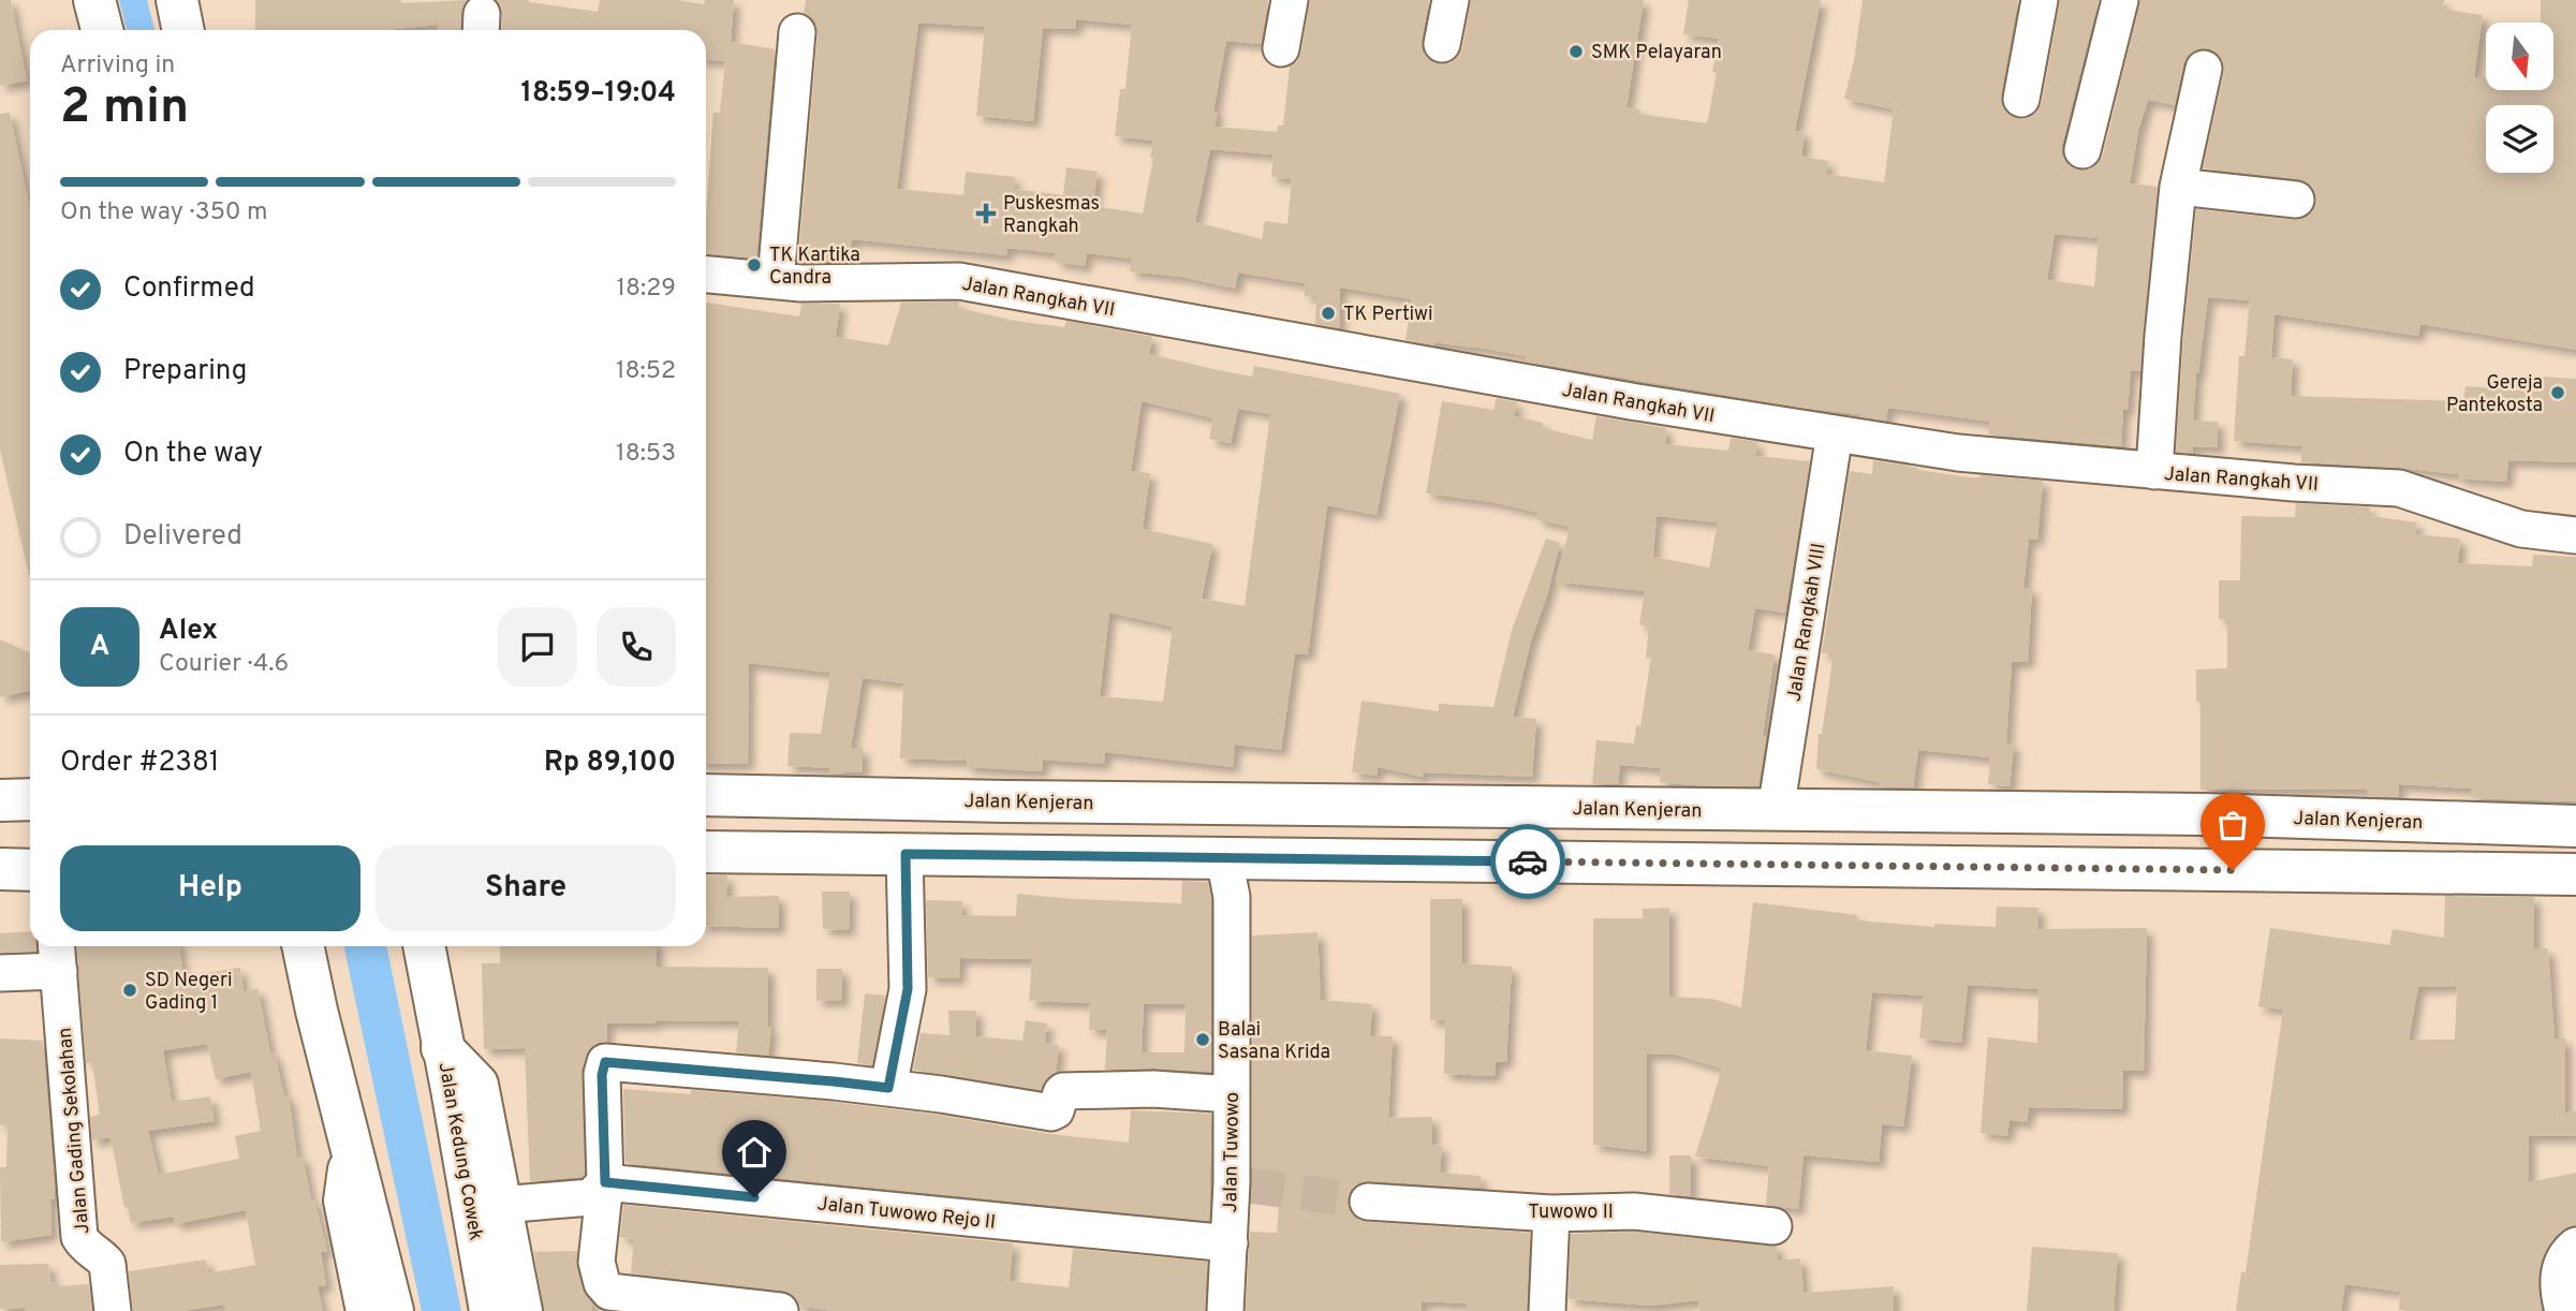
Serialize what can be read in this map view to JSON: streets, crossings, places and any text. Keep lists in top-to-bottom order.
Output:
{
  "streets": {
    "main road": ["Jalan Kenjeran", "Jalan Kedung Cowek"],
    "street": [
      "Jalan Rangkah VII",
      "Jalan Rangkah VIII",
      "Jalan Gading Sekolahan",
      "Jalan Tuwowo",
      "Tuwowo II",
      "Jalan Tuwowo Rejo II"
    ]
  },
  "crossings": [
    ["Jalan Rangkah VII", "Jalan Rangkah VIII"],
    ["Jalan Rangkah VIII", "Jalan Kenjeran"],
    ["Jalan Tuwowo", "Jalan Tuwowo Rejo II"]
  ],
  "places": {
    "other": [
      "SMK Pelayaran",
      "TK Kartika Candra",
      "TK Pertiwi",
      "Gereja Pantekosta",
      "SD Negeri Gading 1",
      "Balai Sasana Krida"
    ],
    "health": ["Puskesmas Rangkah"]
  },
  "north": "bottom",
  "page": {
    "heading": ["2 min", "Arriving in", "18:59–19:04"],
    "panel": [
      "Alex",
      "Courier · 4.6",
      "Order #2381",
      "Rp 89,100"
    ],
    "bar": "On the way · 350 m",
    "list": [
      ["Confirmed", "18:29"],
      ["Preparing", "18:52"],
      ["On the way", "18:53"],
      "Delivered"
    ],
    "round": "A",
    "buttons": ["Help", "Share"]
  }
}
